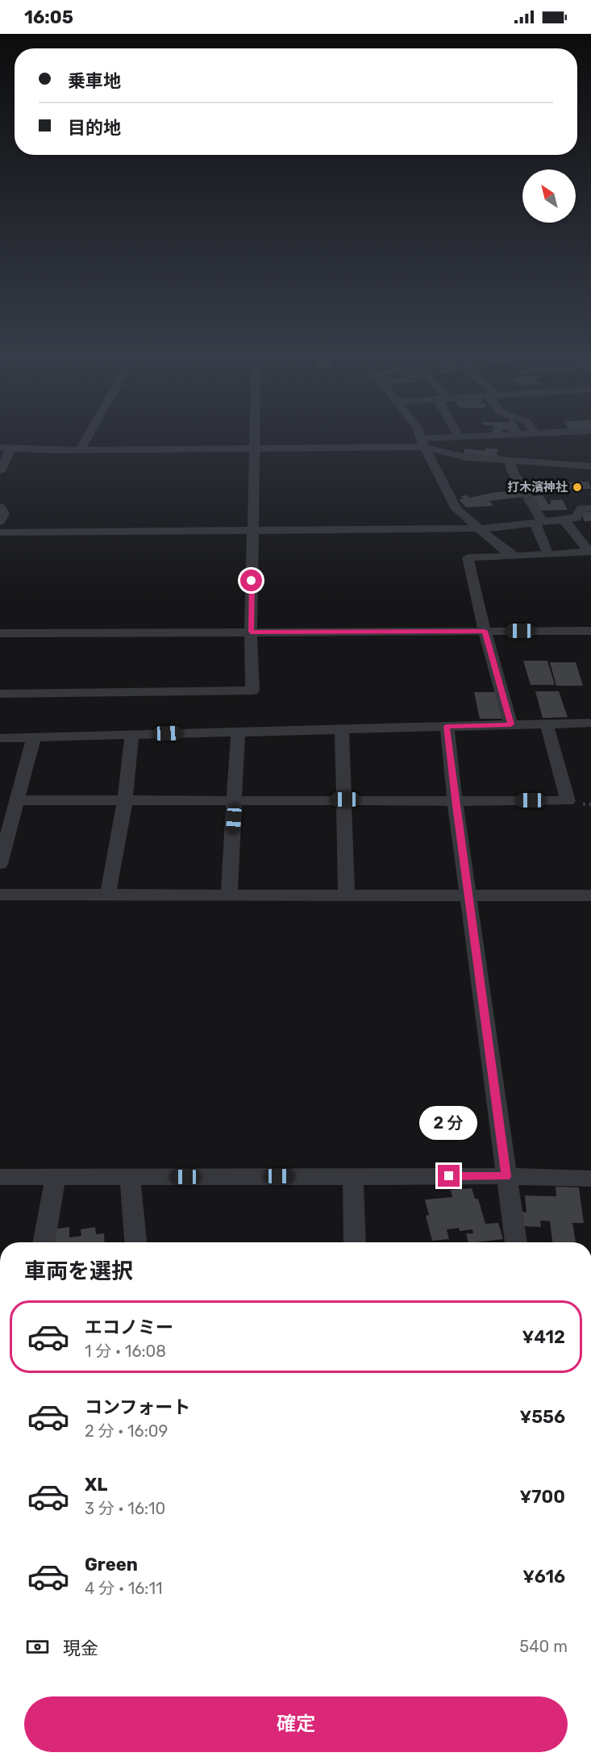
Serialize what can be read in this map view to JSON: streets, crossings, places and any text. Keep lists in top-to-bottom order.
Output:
{
  "places": ["打木濱神社"],
  "north": "top left",
  "page": {
    "status": "16:05",
    "banner": ["乗車地", "目的地"],
    "bubble": "2 分",
    "heading": "車両を選択",
    "list": [
      {
        "name": "エコノミー",
        "note": "1 分 · 16:08",
        "value": "¥412"
      },
      {
        "name": "コンフォート",
        "note": "2 分 · 16:09",
        "value": "¥556"
      },
      {
        "name": "XL",
        "note": "3 分 · 16:10",
        "value": "¥700"
      },
      {
        "name": "Green",
        "note": "4 分 · 16:11",
        "value": "¥616"
      }
    ],
    "pay": ["現金", "540 m"],
    "buttons": "確定"
  }
}
